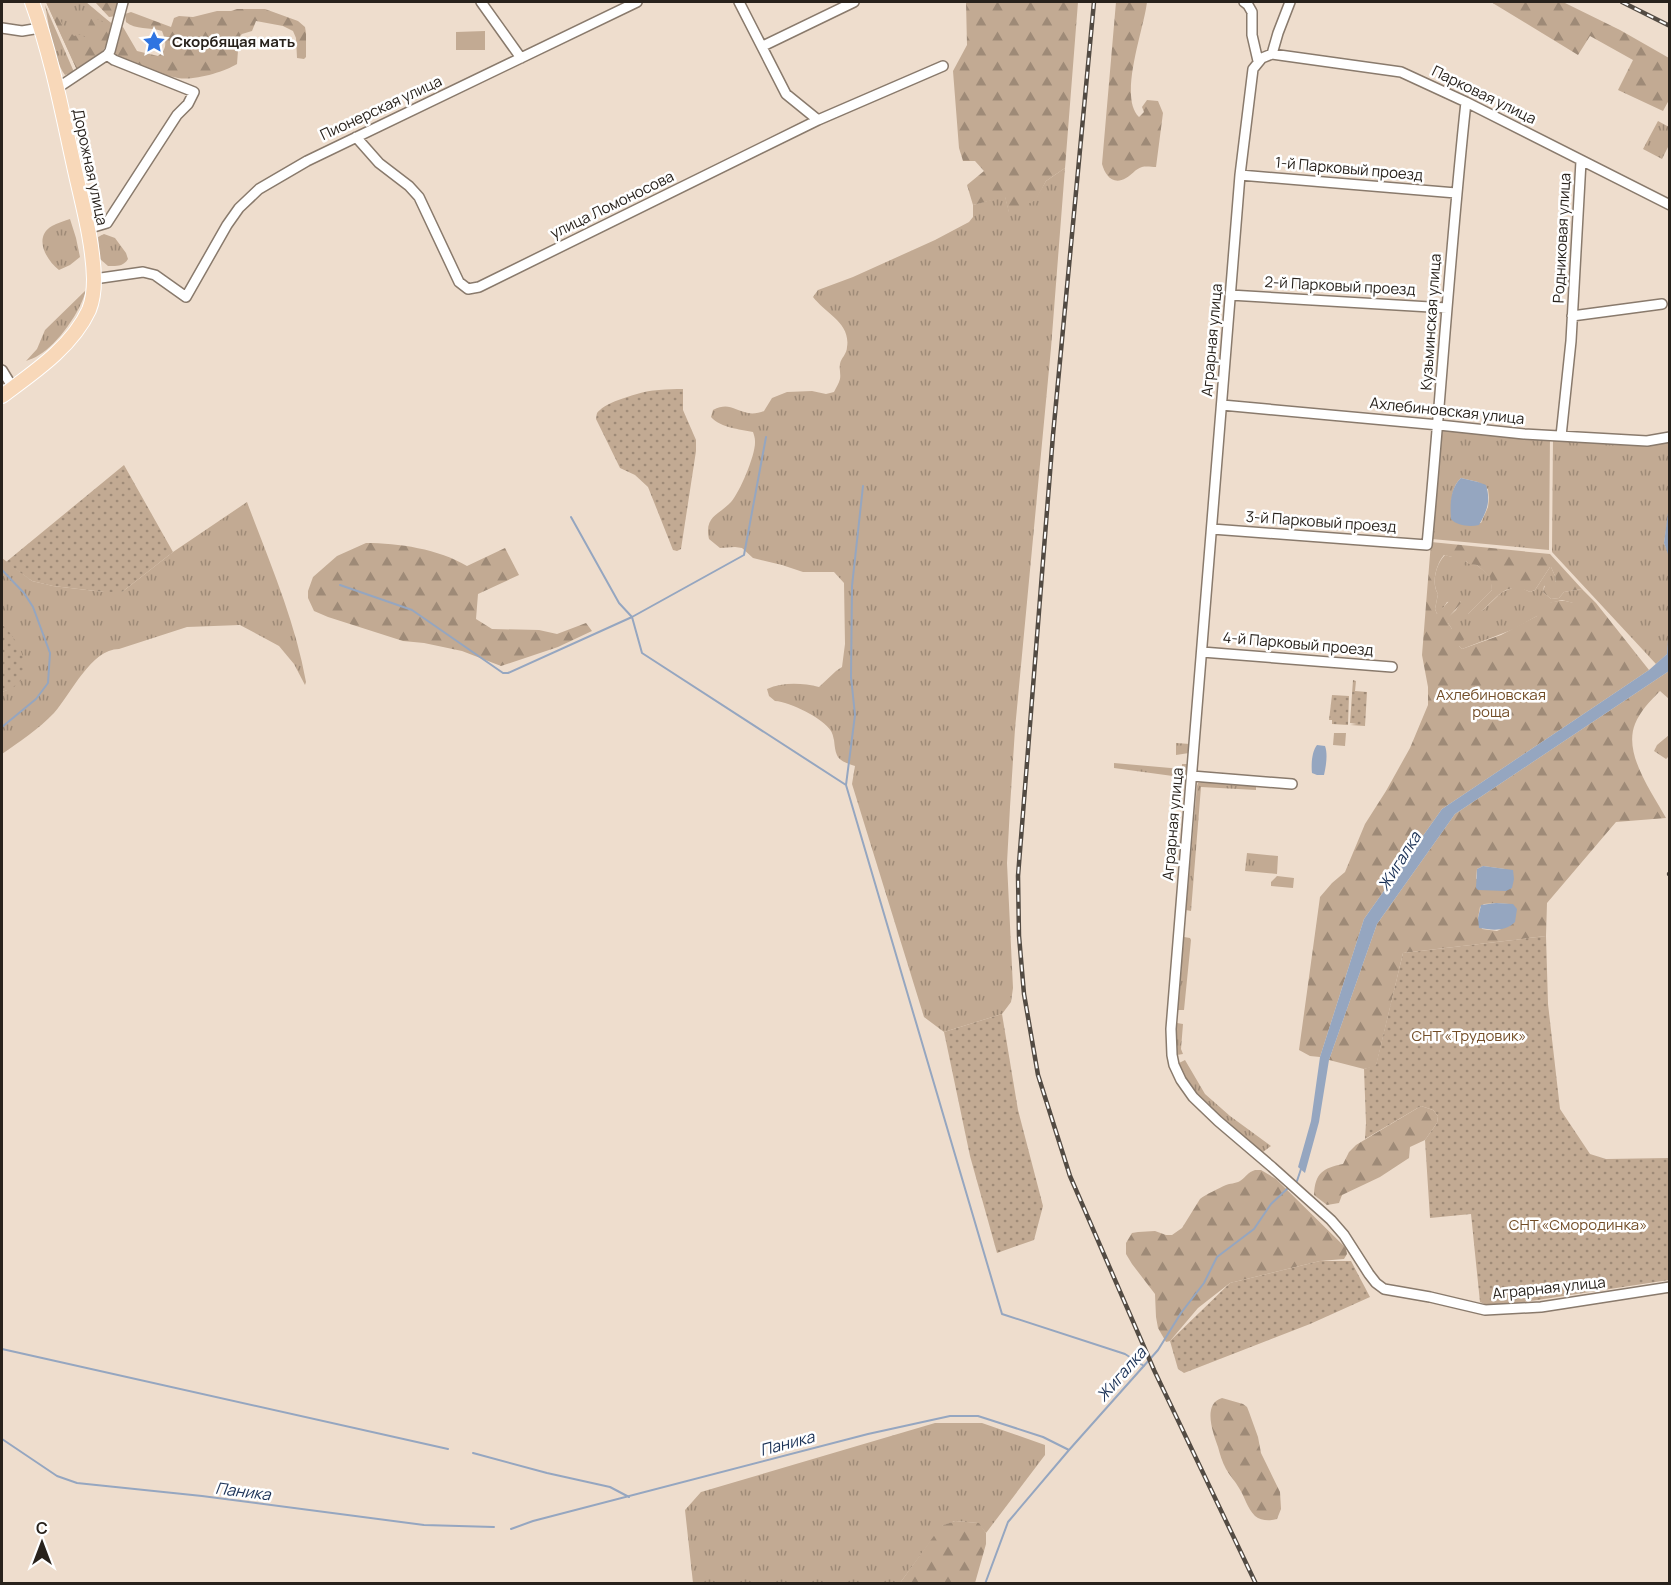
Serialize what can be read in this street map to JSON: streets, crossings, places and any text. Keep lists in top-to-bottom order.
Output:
{
  "streets": {
    "main road": ["Дорожная улица"],
    "street": [
      "Парковая улица",
      "Пионерская улица",
      "1-й Парковый проезд",
      "улица Ломоносова",
      "Родниковая улица",
      "2-й Парковый проезд",
      "Кузьминская улица",
      "Аграрная улица",
      "Ахлебиновская улица",
      "3-й Парковый проезд",
      "4-й Парковый проезд"
    ]
  },
  "crossings": [
    ["Парковая улица", "Родниковая улица"],
    ["Парковая улица", "Кузьминская улица"],
    ["Пионерская улица", "Дорожная улица"],
    ["Пионерская улица", "улица Ломоносова"],
    ["1-й Парковый проезд", "Кузьминская улица"],
    ["1-й Парковый проезд", "Аграрная улица"],
    ["Родниковая улица", "Ахлебиновская улица"],
    ["2-й Парковый проезд", "Кузьминская улица"],
    ["2-й Парковый проезд", "Аграрная улица"],
    ["Кузьминская улица", "Ахлебиновская улица"],
    ["Кузьминская улица", "3-й Парковый проезд"],
    ["Аграрная улица", "Ахлебиновская улица"],
    ["Аграрная улица", "3-й Парковый проезд"],
    ["Аграрная улица", "4-й Парковый проезд"]
  ],
  "water": ["Жигалка", "Паника"],
  "parks": ["Ахлебиновская роща", "СНТ «Трудовик»", "СНТ «Смородинка»"],
  "places": {
    "place": ["Скорбящая мать"]
  },
  "north": "top"
}
